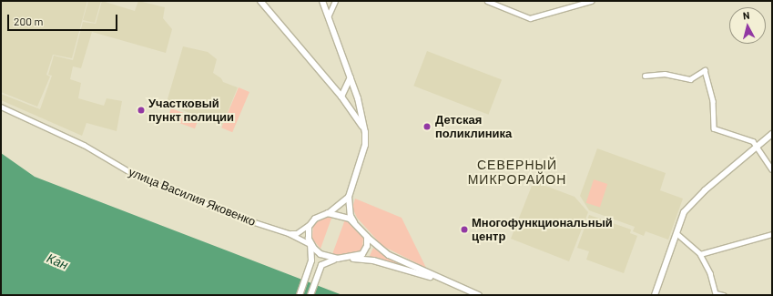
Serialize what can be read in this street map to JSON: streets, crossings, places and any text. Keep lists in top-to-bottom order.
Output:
{
  "streets": {
    "street": ["улица Василия Яковенко"]
  },
  "districts": ["СЕВЕРНЫЙ МИКРОРАЙОН"],
  "water": ["Кан"],
  "places": ["Участковый пункт полиции", "Детская поликлиника", "Многофункциональный центр"],
  "scale_bar": "200 m",
  "north": "top"
}
